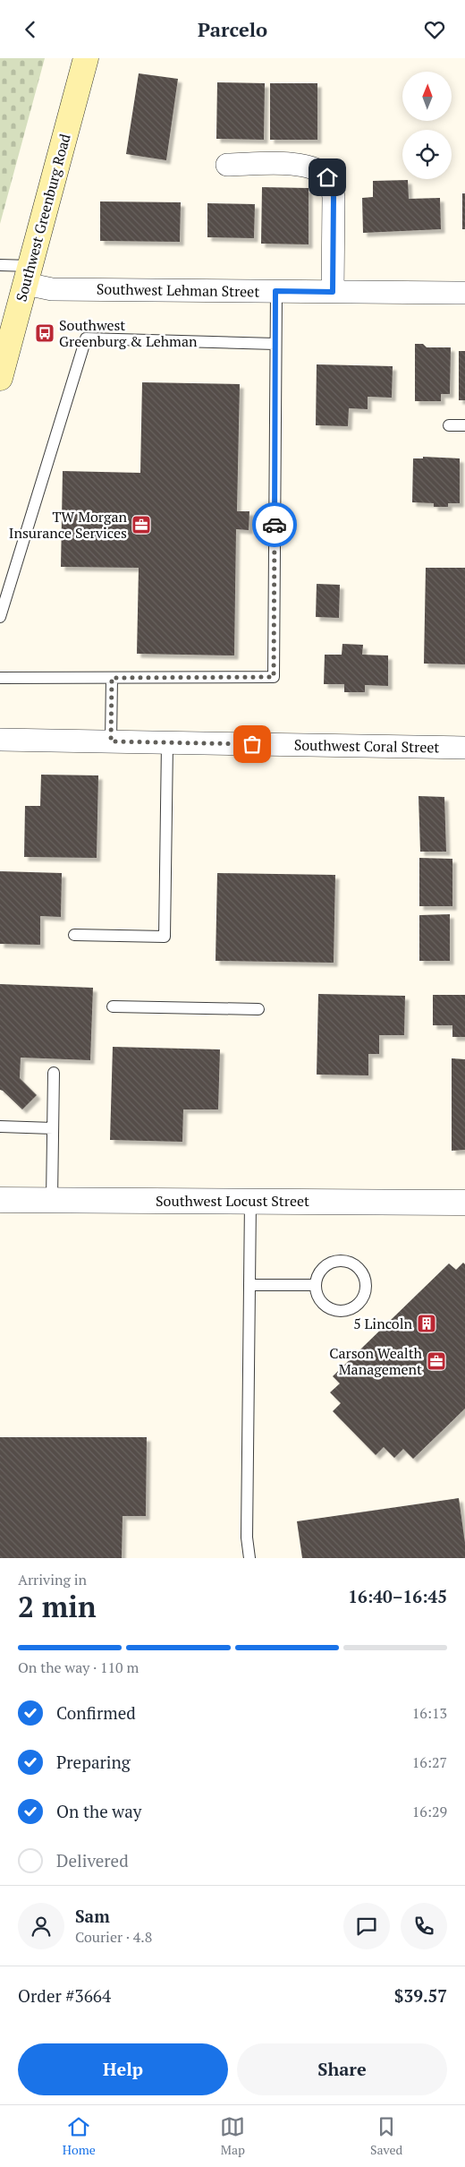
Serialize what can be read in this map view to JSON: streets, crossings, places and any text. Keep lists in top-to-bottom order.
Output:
{
  "streets": {
    "main road": ["Southwest Greenburg Road"],
    "street": ["Southwest Lehman Street", "Southwest Coral Street", "Southwest Locust Street"]
  },
  "crossings": [
    ["Southwest Greenburg Road", "Southwest Lehman Street"]
  ],
  "places": {
    "bus stop": ["Southwest Greenburg & Lehman"],
    "office": ["TW Morgan Insurance Services", "Carson Wealth Management"],
    "building": ["5 Lincoln"]
  },
  "north": "top",
  "page": {
    "header": "Parcelo",
    "heading": ["2 min", "Arriving in", "16:40–16:45"],
    "panel": [
      "Sam",
      "Courier · 4.8",
      "Order #3664",
      "$39.57"
    ],
    "bar": "On the way · 110 m",
    "list": [
      ["Confirmed", "16:13"],
      ["Preparing", "16:27"],
      ["On the way", "16:29"],
      "Delivered"
    ],
    "buttons": ["Help", "Share"],
    "tabs": ["Home", "Map", "Saved"]
  }
}
